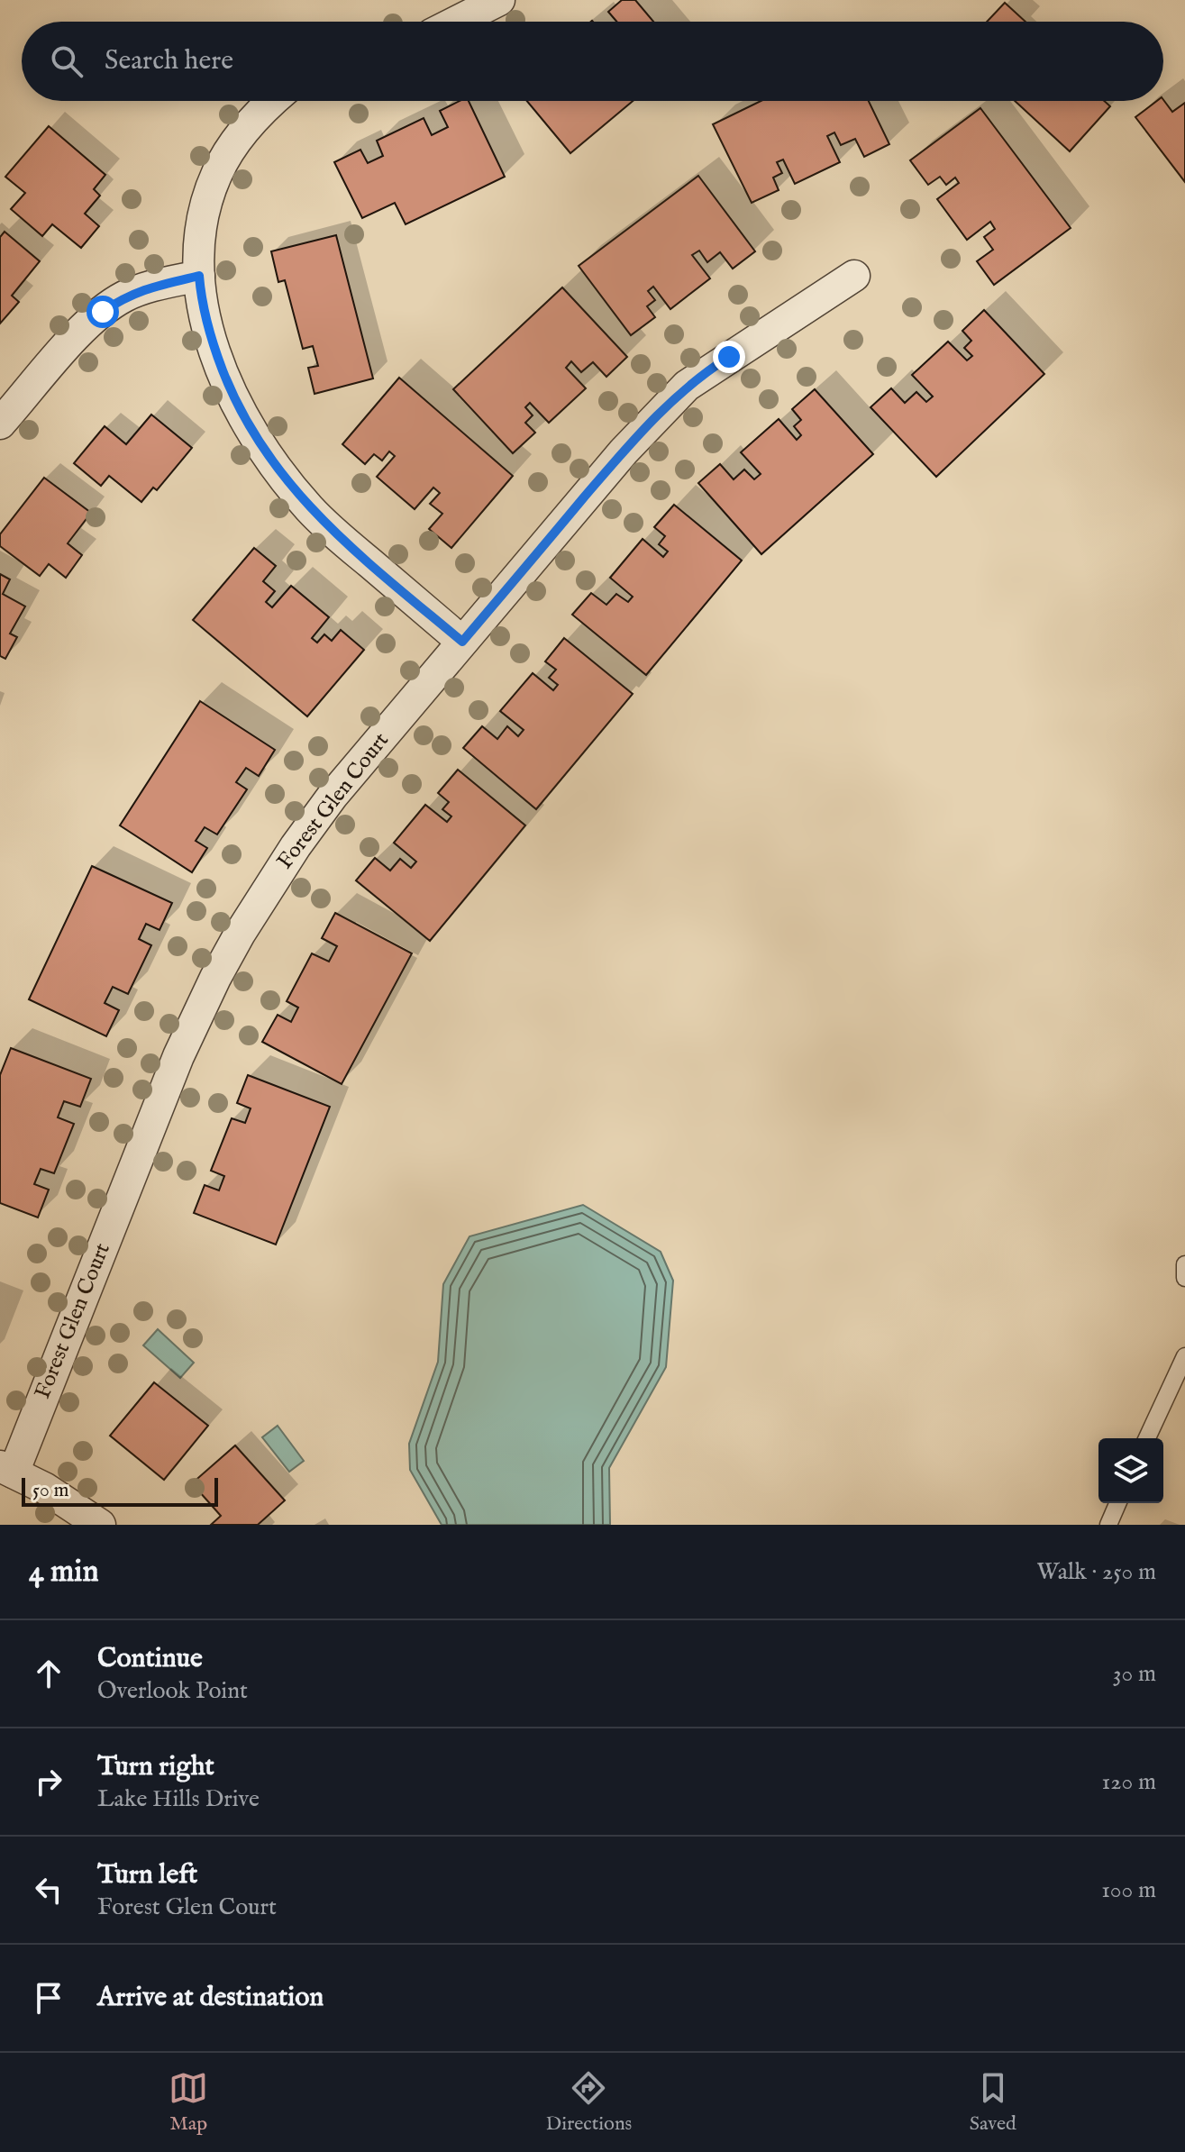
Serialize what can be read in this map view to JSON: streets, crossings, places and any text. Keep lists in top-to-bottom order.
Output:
{
  "streets": {
    "street": ["Forest Glen Court"]
  },
  "scale_bar": "50 m",
  "page": {
    "search": "Search here",
    "scale": "50 m",
    "heading": ["4 min", "Walk · 250 m"],
    "list": [
      ["Continue", "Overlook Point", "30 m"],
      ["Turn right", "Lake Hills Drive", "120 m"],
      ["Turn left", "Forest Glen Court", "100 m"],
      "Arrive at destination"
    ],
    "nav": ["Map", "Directions", "Saved"]
  }
}
